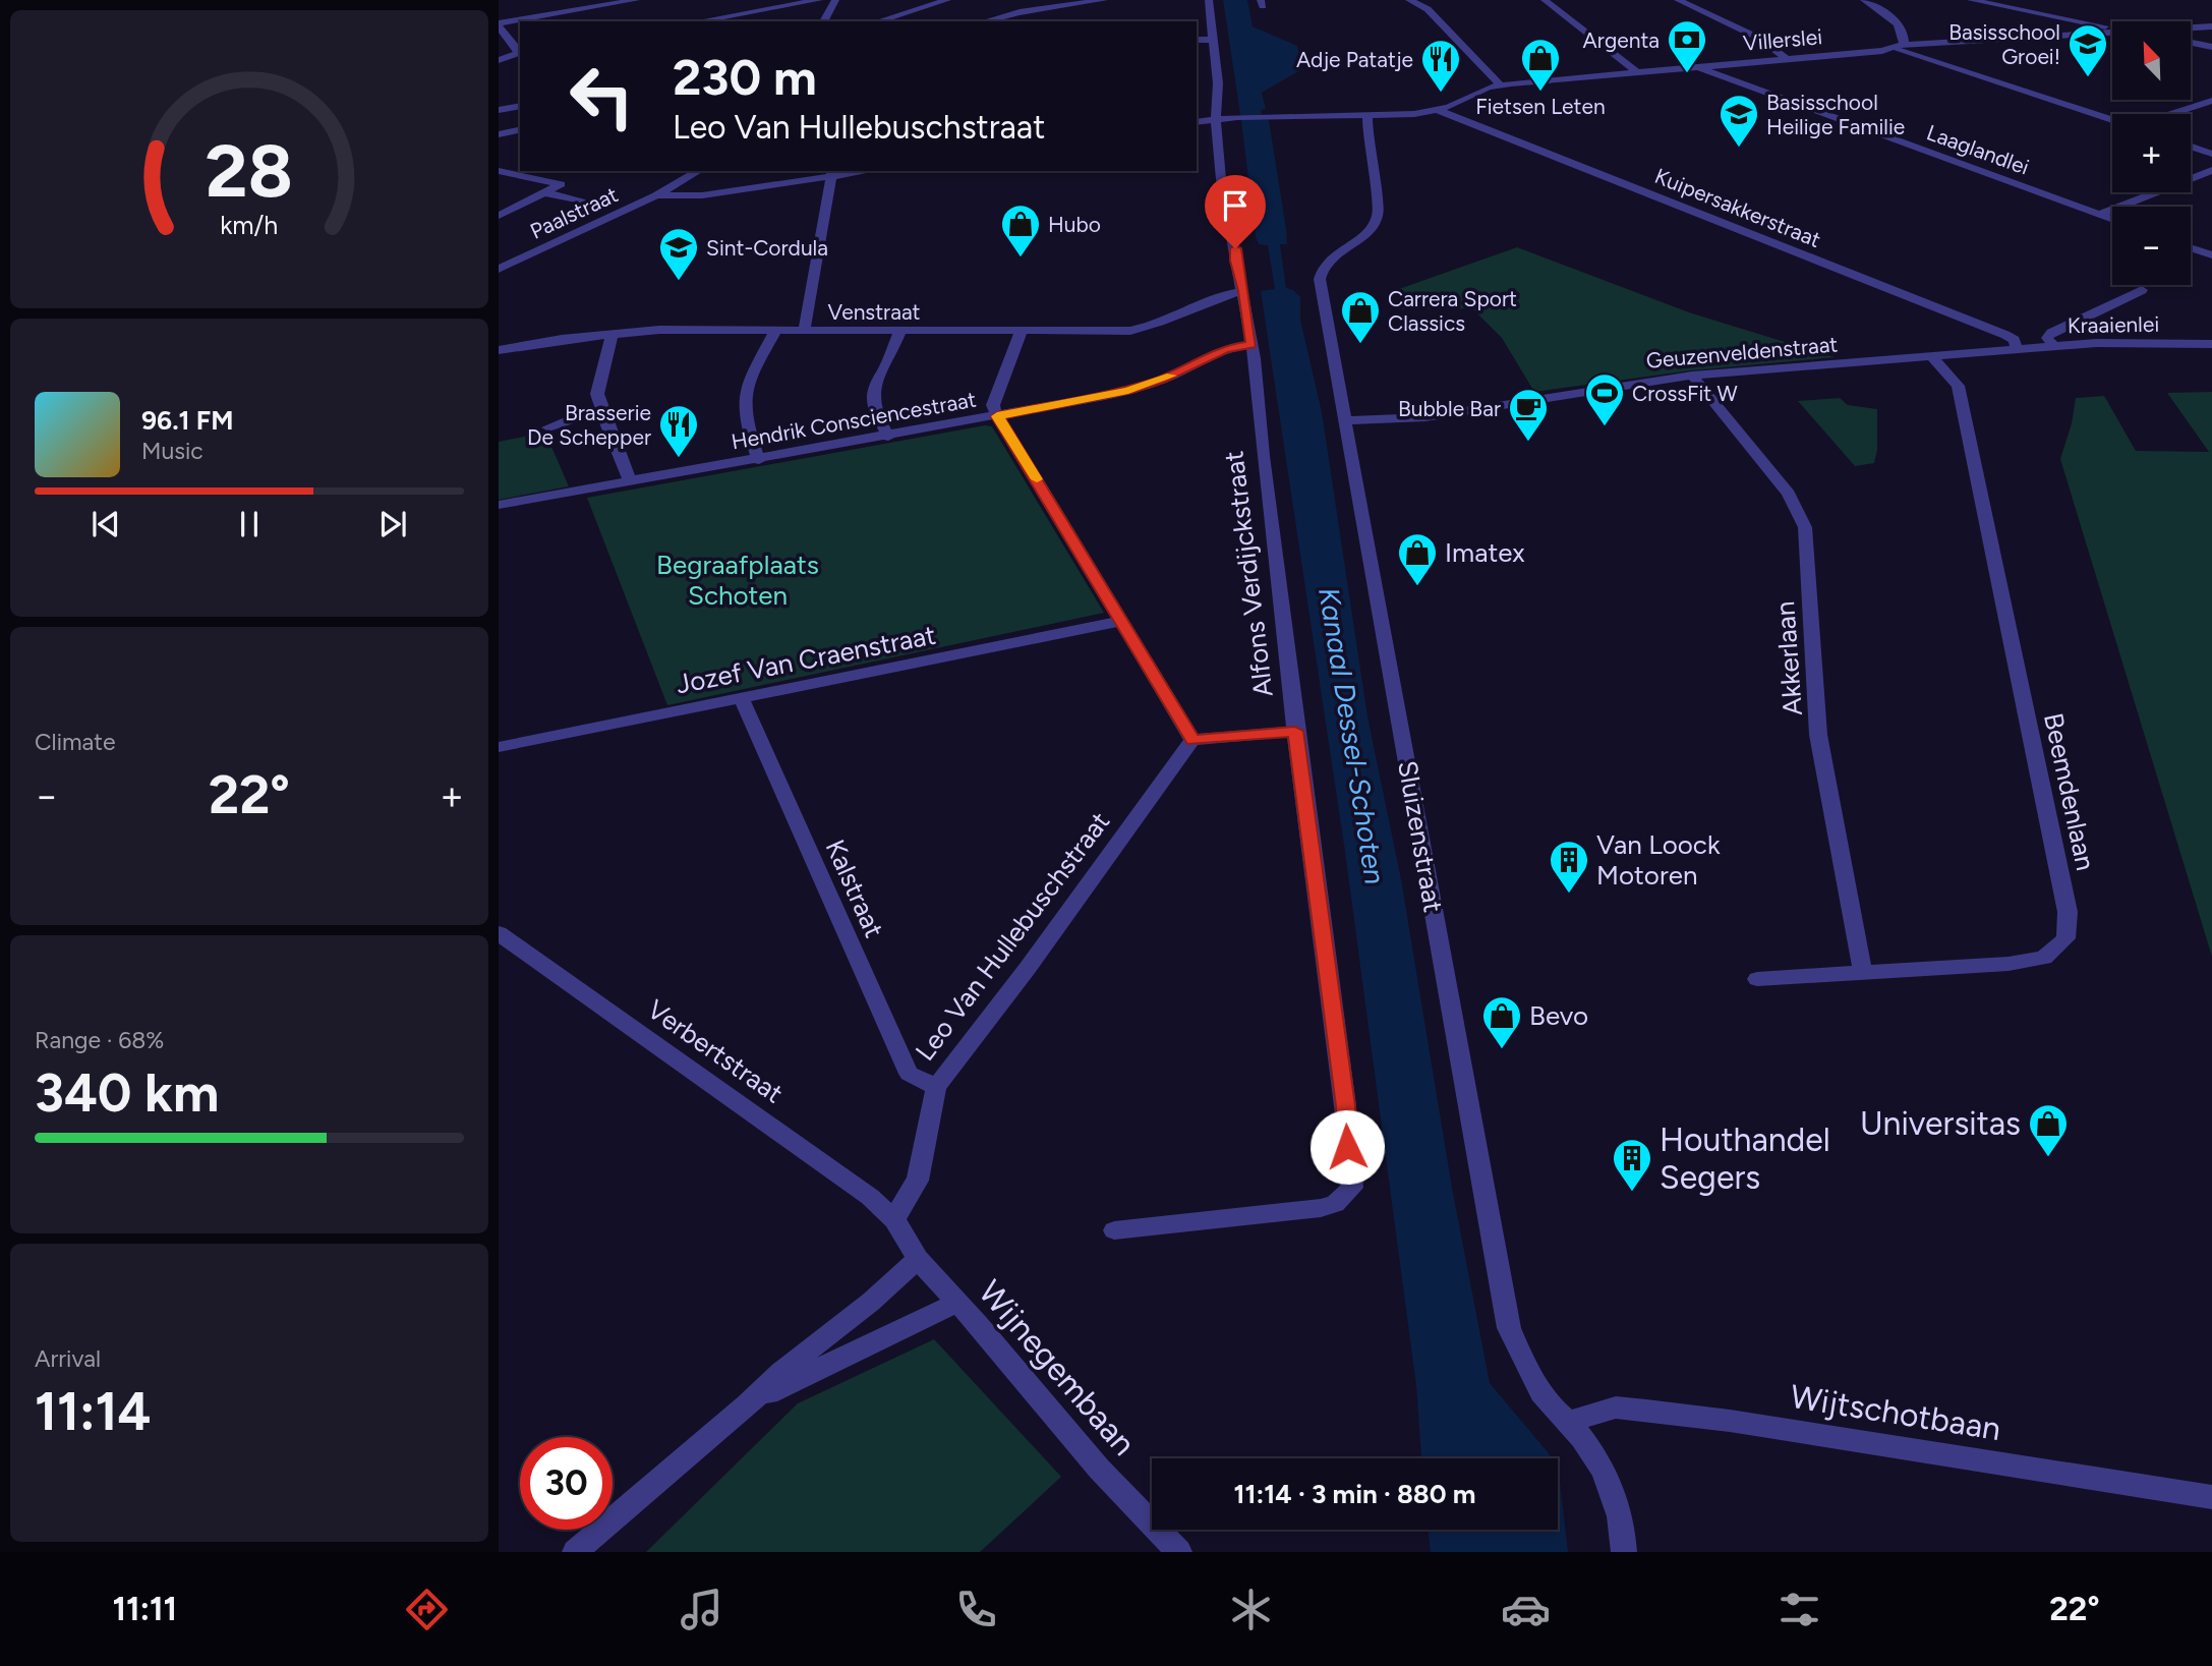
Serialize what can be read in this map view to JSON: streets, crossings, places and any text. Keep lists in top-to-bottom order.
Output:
{
  "streets": {
    "street": [
      "Villerslei",
      "Laaglandlei",
      "Kuipersakkerstraat",
      "Paalstraat",
      "Venstraat",
      "Kraaienlei",
      "Geuzenveldenstraat",
      "Hendrik Consciencestraat",
      "Alfons Verdijckstraat",
      "Akkerlaan",
      "Jozef Van Craenstraat",
      "Beemdenlaan",
      "Sluizenstraat",
      "Kalstraat",
      "Leo Van Hullebuschstraat",
      "Verbertstraat",
      "Wijnegembaan",
      "Wijtschotbaan"
    ]
  },
  "crossings": [
    ["Villerslei", "Laaglandlei"],
    ["Villerslei", "Kuipersakkerstraat"],
    ["Villerslei", "Sluizenstraat"],
    ["Kuipersakkerstraat", "Kraaienlei"],
    ["Kuipersakkerstraat", "Geuzenveldenstraat"],
    ["Kraaienlei", "Geuzenveldenstraat"],
    ["Geuzenveldenstraat", "Akkerlaan"],
    ["Geuzenveldenstraat", "Beemdenlaan"],
    ["Geuzenveldenstraat", "Sluizenstraat"],
    ["Hendrik Consciencestraat", "Alfons Verdijckstraat"],
    ["Akkerlaan", "Beemdenlaan"],
    ["Jozef Van Craenstraat", "Kalstraat"],
    ["Sluizenstraat", "Wijtschotbaan"],
    ["Kalstraat", "Leo Van Hullebuschstraat"],
    ["Leo Van Hullebuschstraat", "Verbertstraat"],
    ["Leo Van Hullebuschstraat", "Wijnegembaan"],
    ["Verbertstraat", "Wijnegembaan"]
  ],
  "water": ["Kanaal Dessel-Schoten"],
  "parks": ["Begraafplaats Schoten"],
  "places": {
    "bank": ["Argenta"],
    "school or university": ["Basisschool Groei!", "Basisschool Heilige Familie", "Sint-Cordula"],
    "shop": [
      "Fietsen Leten",
      "Hubo",
      "Carrera Sport Classics",
      "Imatex",
      "Bevo",
      "Universitas"
    ],
    "restaurant": ["Adje Patatje", "Brasserie De Schepper"],
    "sports": ["CrossFit W"],
    "cafe": ["Bubble Bar"],
    "building": ["Van Loock Motoren", "Houthandel Segers"]
  },
  "north": "top left",
  "page": {
    "map_buttons": ["+", "−"],
    "turn": ["230 m", "Leo Van Hullebuschstraat"],
    "song": ["96.1 FM", "Music"],
    "tile": [
      "Climate",
      ["Range · 68%", "340 km"],
      ["Arrival", "11:14"]
    ],
    "heat": ["−", "22°", "+"],
    "limit": "30",
    "trip": "11:14 · 3 min · 880 m",
    "tabs": ["11:11", "22°"],
    "gauge": ["28", "km/h"]
  }
}
